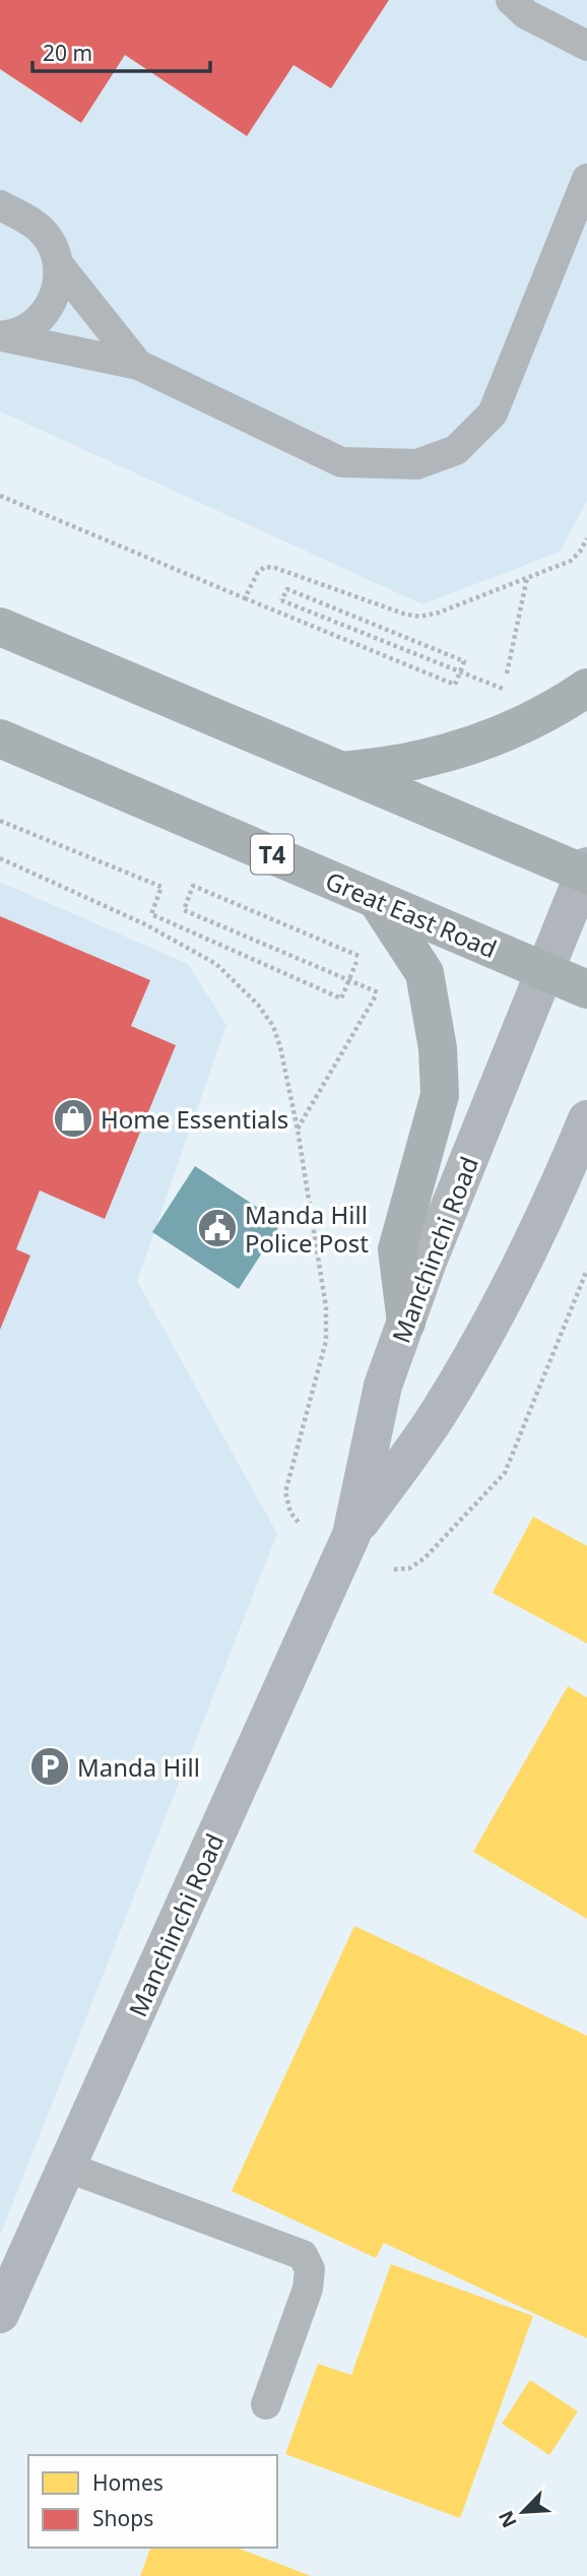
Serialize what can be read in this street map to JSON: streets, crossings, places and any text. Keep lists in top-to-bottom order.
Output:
{
  "streets": {
    "main road": ["T4", "Great East Road", "Manchinchi Road"]
  },
  "crossings": [
    ["Great East Road", "Manchinchi Road"]
  ],
  "places": {
    "shop": ["Home Essentials"],
    "public building": ["Manda Hill Police Post"],
    "parking": ["Manda Hill"]
  },
  "legend": ["Homes", "Shops"],
  "scale_bar": "20 m",
  "north": "bottom left"
}
